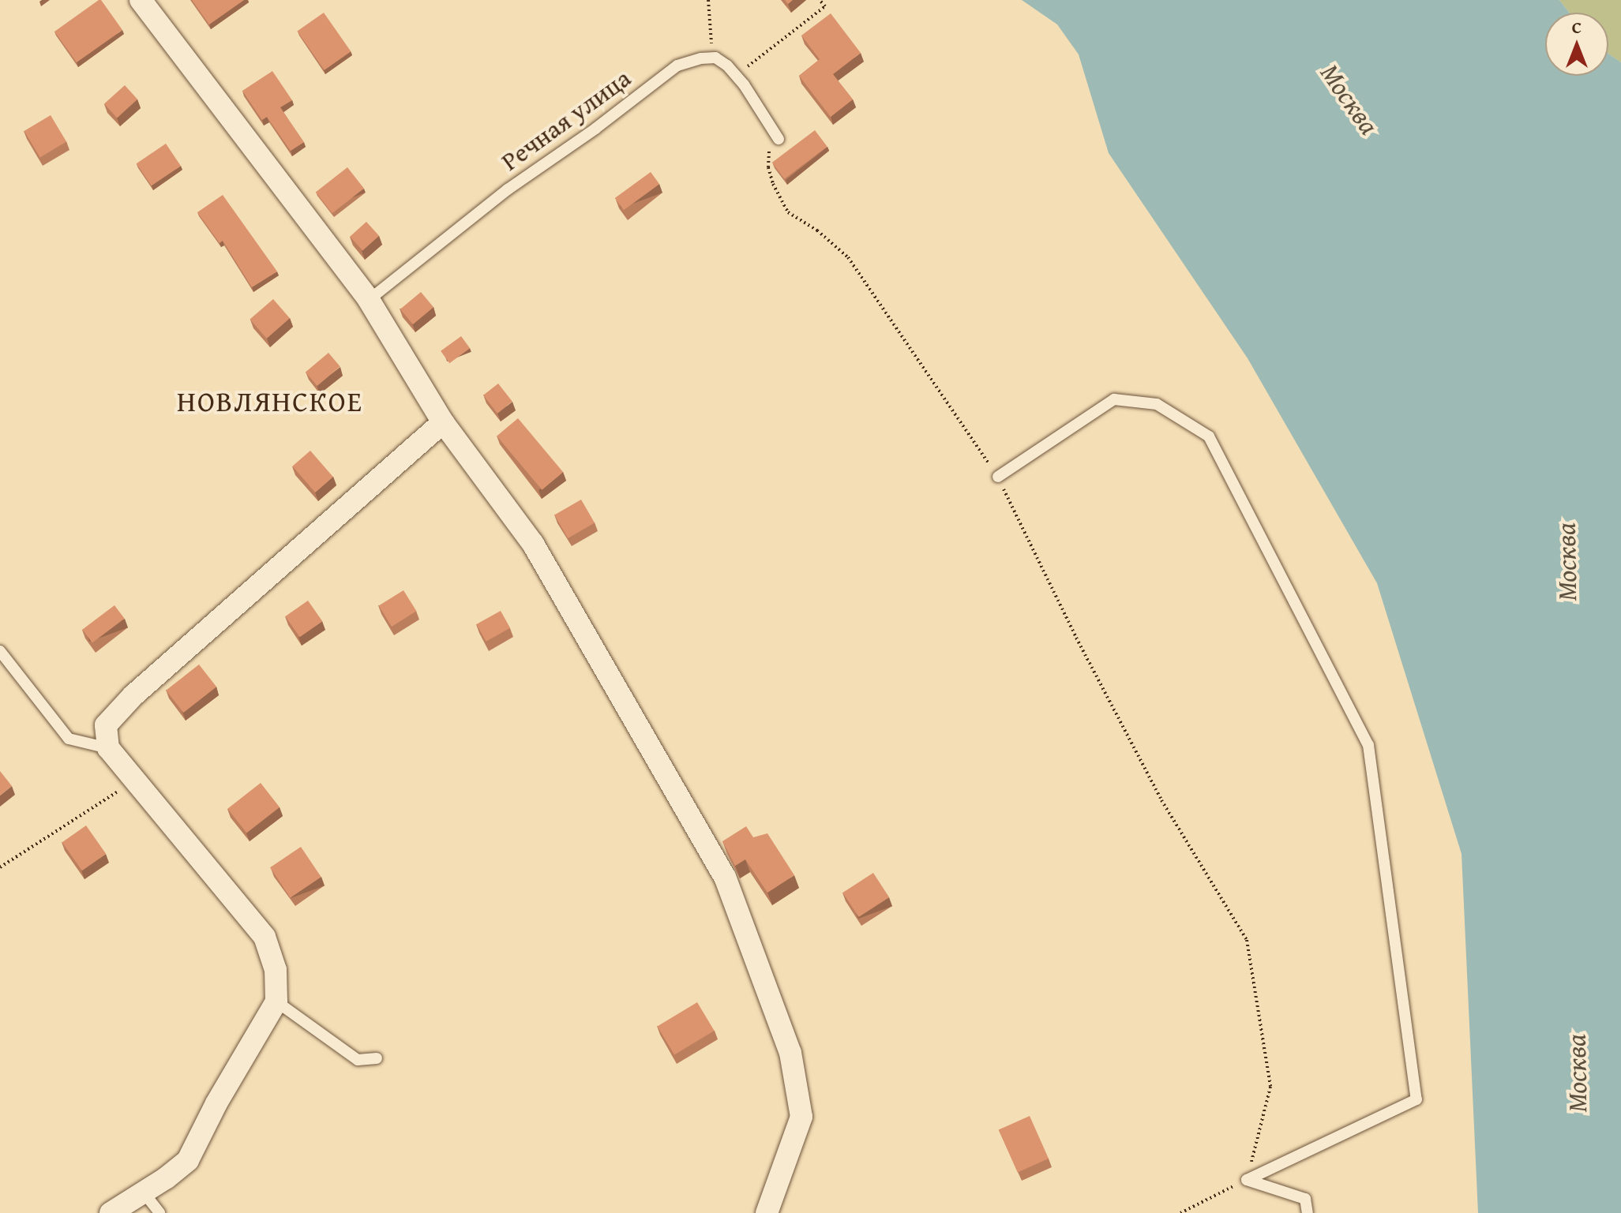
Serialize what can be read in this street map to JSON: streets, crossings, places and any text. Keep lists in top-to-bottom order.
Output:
{
  "streets": {
    "lane": ["Речная улица"]
  },
  "districts": ["НОВЛЯНСКОЕ"],
  "water": ["Москва"],
  "north": "top"
}
